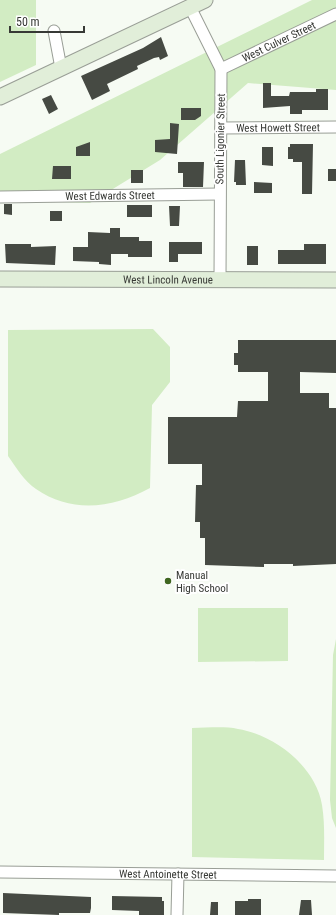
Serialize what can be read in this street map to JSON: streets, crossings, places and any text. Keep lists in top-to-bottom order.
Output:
{
  "streets": {
    "main road": ["West Lincoln Avenue"],
    "street": [
      "West Culver Street",
      "West Howett Street",
      "South Ligonier Street",
      "West Edwards Street",
      "West Antoinette Street"
    ]
  },
  "crossings": [
    ["West Culver Street", "South Ligonier Street"],
    ["West Howett Street", "South Ligonier Street"],
    ["South Ligonier Street", "West Edwards Street"],
    ["South Ligonier Street", "West Lincoln Avenue"]
  ],
  "places": ["Manual High School"],
  "scale_bar": "50 m"
}
